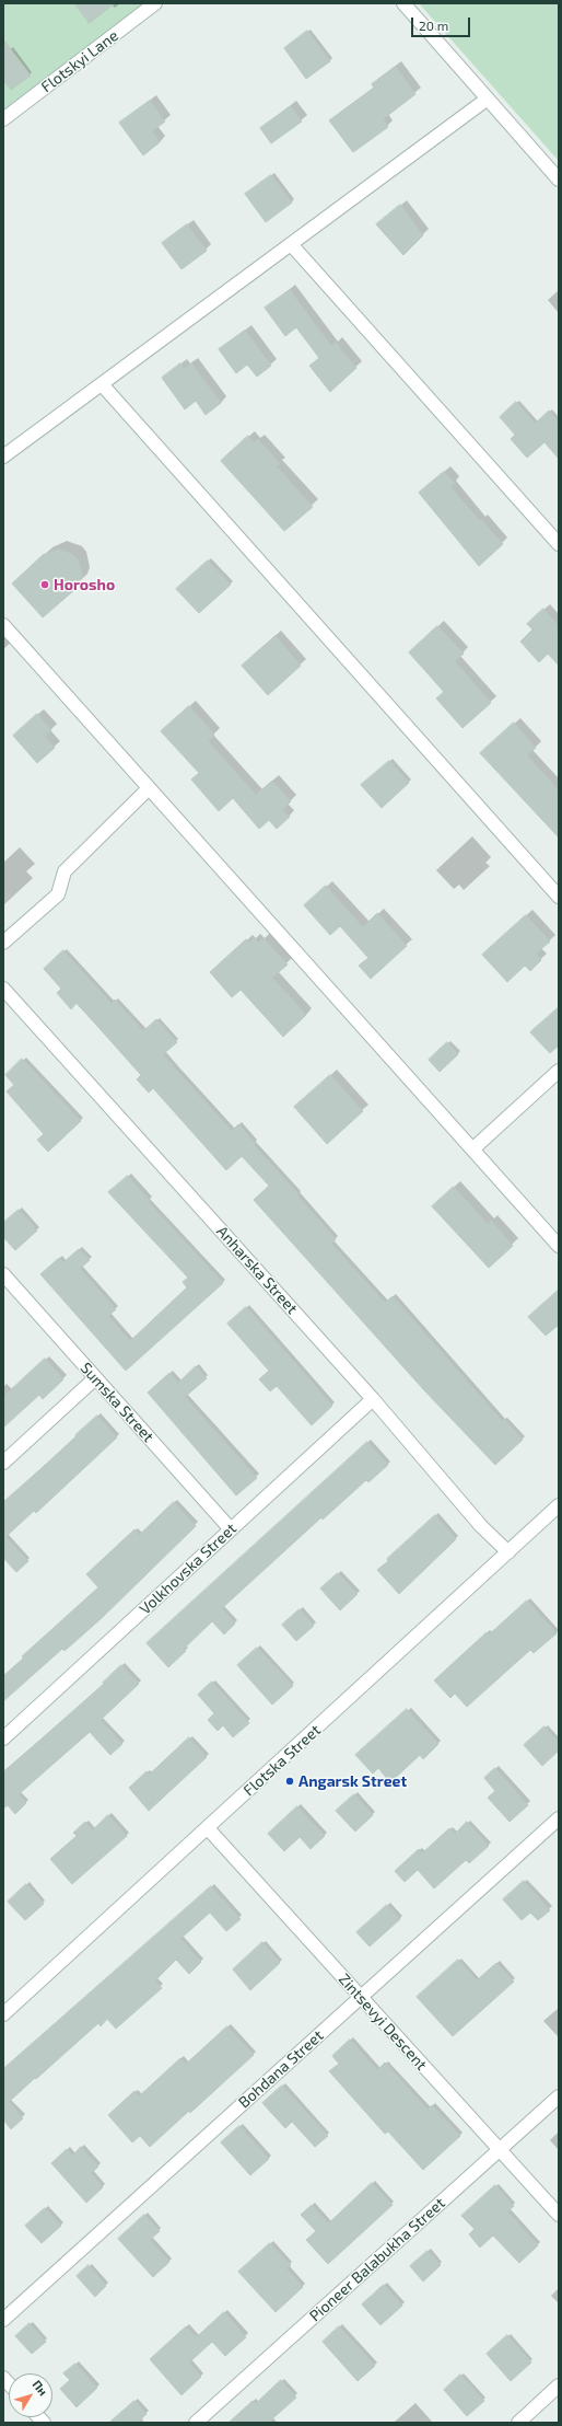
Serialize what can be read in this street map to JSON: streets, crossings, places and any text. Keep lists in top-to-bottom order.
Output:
{
  "streets": {
    "street": [
      "Flotskyi Lane",
      "Anharska Street",
      "Sumska Street",
      "Volkhovska Street",
      "Flotska Street",
      "Zintsevyi Descent",
      "Bohdana Street",
      "Pioneer Balabukha Street"
    ]
  },
  "crossings": [
    ["Anharska Street", "Volkhovska Street"],
    ["Anharska Street", "Flotska Street"],
    ["Sumska Street", "Volkhovska Street"],
    ["Flotska Street", "Zintsevyi Descent"],
    ["Zintsevyi Descent", "Bohdana Street"],
    ["Zintsevyi Descent", "Pioneer Balabukha Street"]
  ],
  "places": ["Horosho", "Angarsk Street"],
  "scale_bar": "20 m",
  "north": "top right"
}
